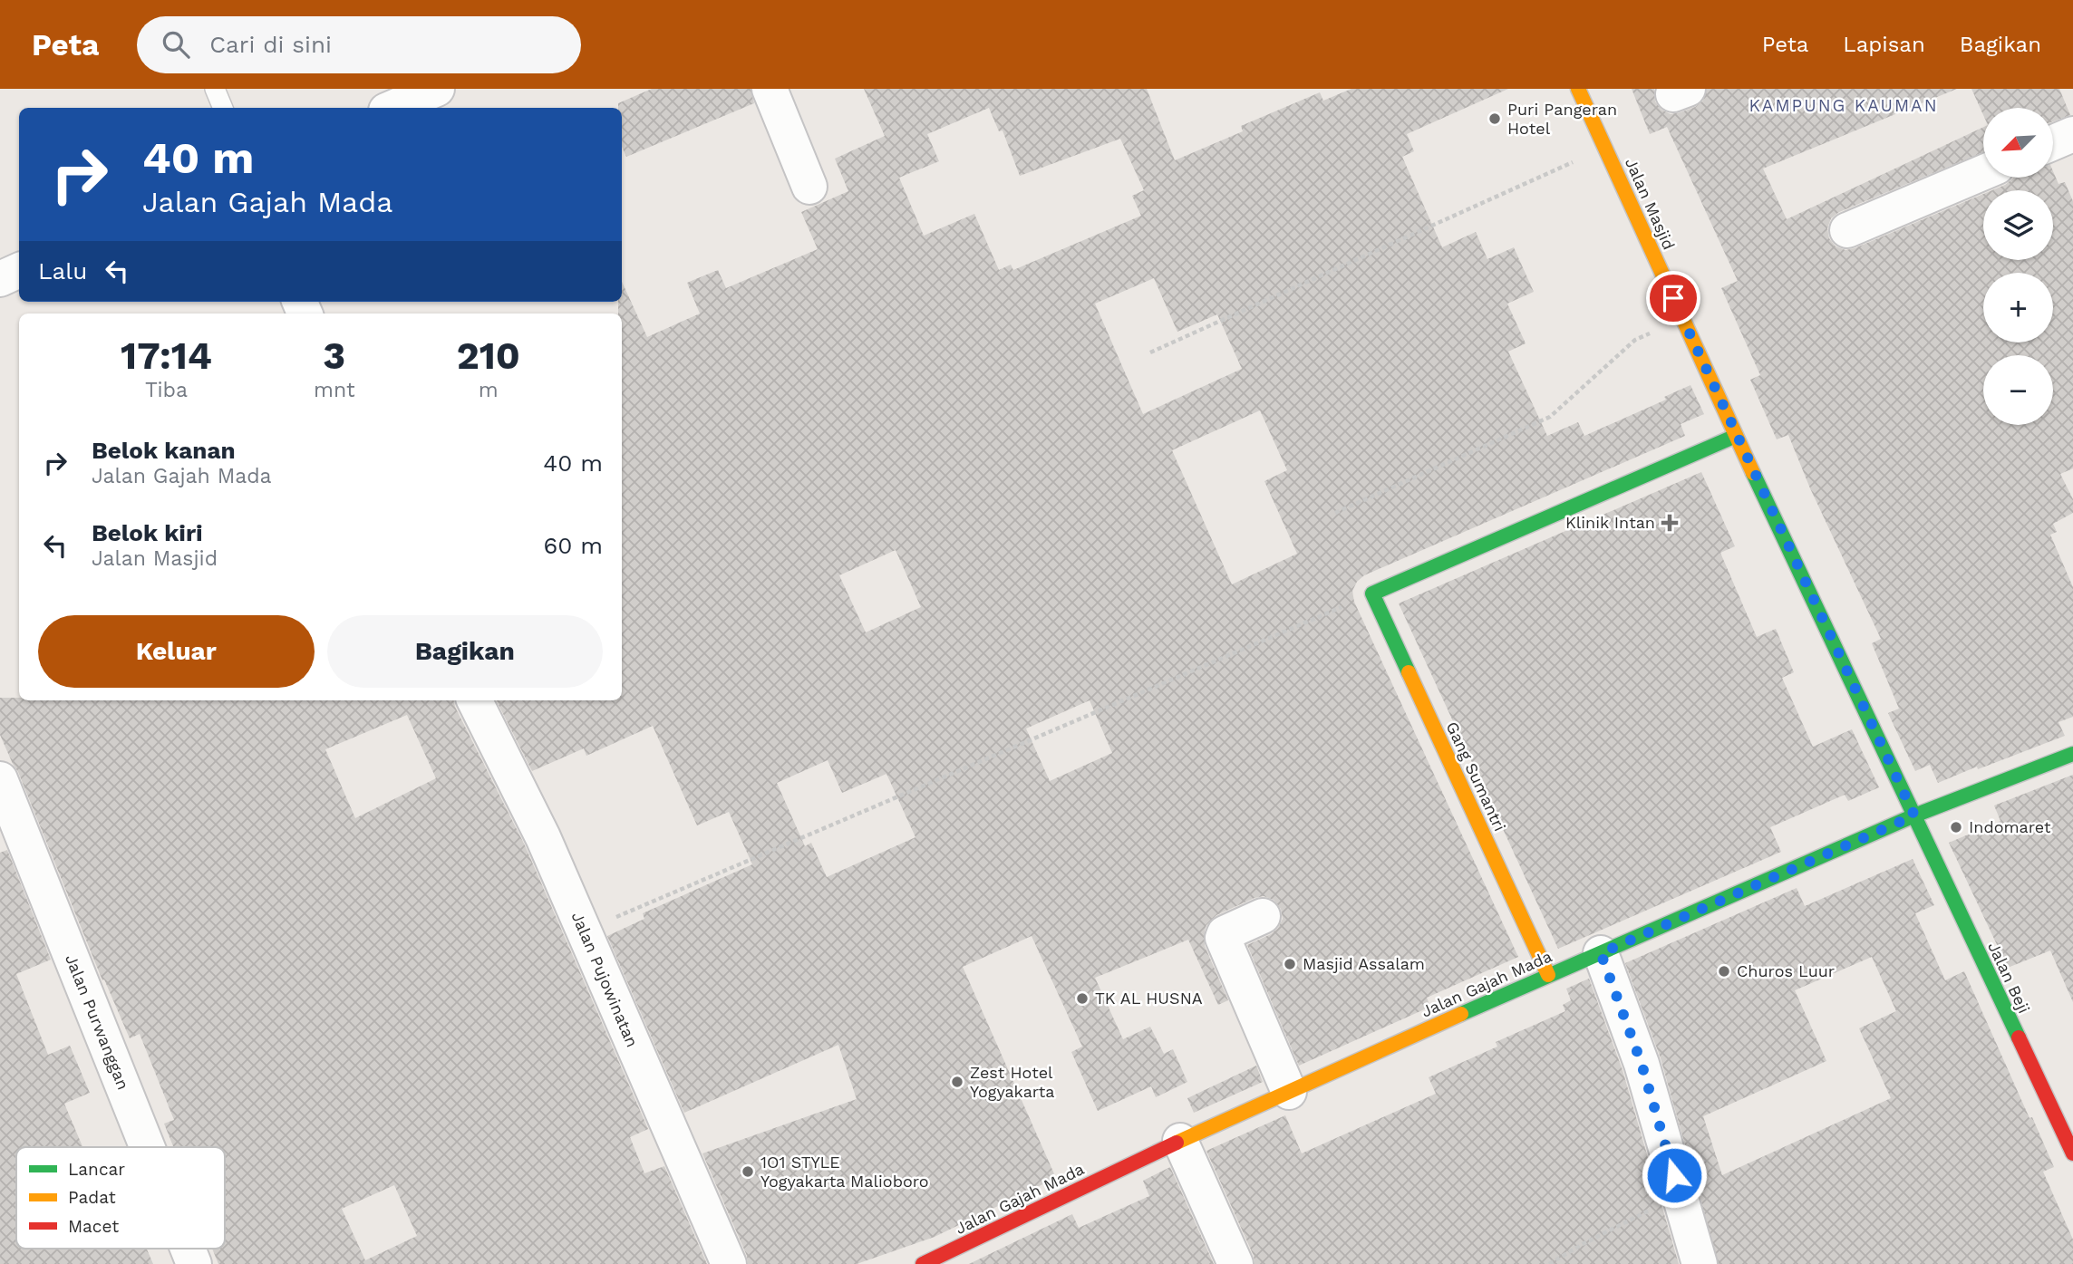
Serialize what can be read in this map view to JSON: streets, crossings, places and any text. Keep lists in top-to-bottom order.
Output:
{
  "streets": {
    "street": [
      "Jalan Masjid",
      "Gang Sumantri",
      "Jalan Beji",
      "Jalan Pujowinatan",
      "Jalan Gajah Mada",
      "Jalan Purwanggan"
    ]
  },
  "crossings": [
    ["Jalan Masjid", "Jalan Beji"],
    ["Jalan Masjid", "Jalan Gajah Mada"],
    ["Gang Sumantri", "Jalan Gajah Mada"],
    ["Jalan Beji", "Jalan Gajah Mada"]
  ],
  "districts": ["KAMPUNG KAUMAN"],
  "places": {
    "other": [
      "Puri Pangeran Hotel",
      "Indomaret",
      "Masjid Assalam",
      "Churos Luur",
      "TK AL HUSNA",
      "Zest Hotel Yogyakarta",
      "1O1 STYLE Yogyakarta Malioboro"
    ],
    "health": ["Klinik Intan"]
  },
  "legend": ["Lancar", "Padat", "Macet"],
  "north": "bottom left",
  "page": {
    "header": "Peta",
    "search": "Cari di sini",
    "nav": ["Peta", "Lapisan", "Bagikan"],
    "map_buttons": ["+", "−"],
    "turn": ["40 m", "Jalan Gajah Mada"],
    "then": "Lalu",
    "eta": [
      "17:14",
      "Tiba",
      "3",
      "mnt",
      "210",
      "m"
    ],
    "list": [
      {
        "name": "Belok kanan",
        "note": "Jalan Gajah Mada",
        "value": "40 m"
      },
      {
        "name": "Belok kiri",
        "note": "Jalan Masjid",
        "value": "60 m"
      }
    ],
    "buttons": ["Keluar", "Bagikan"]
  }
}
